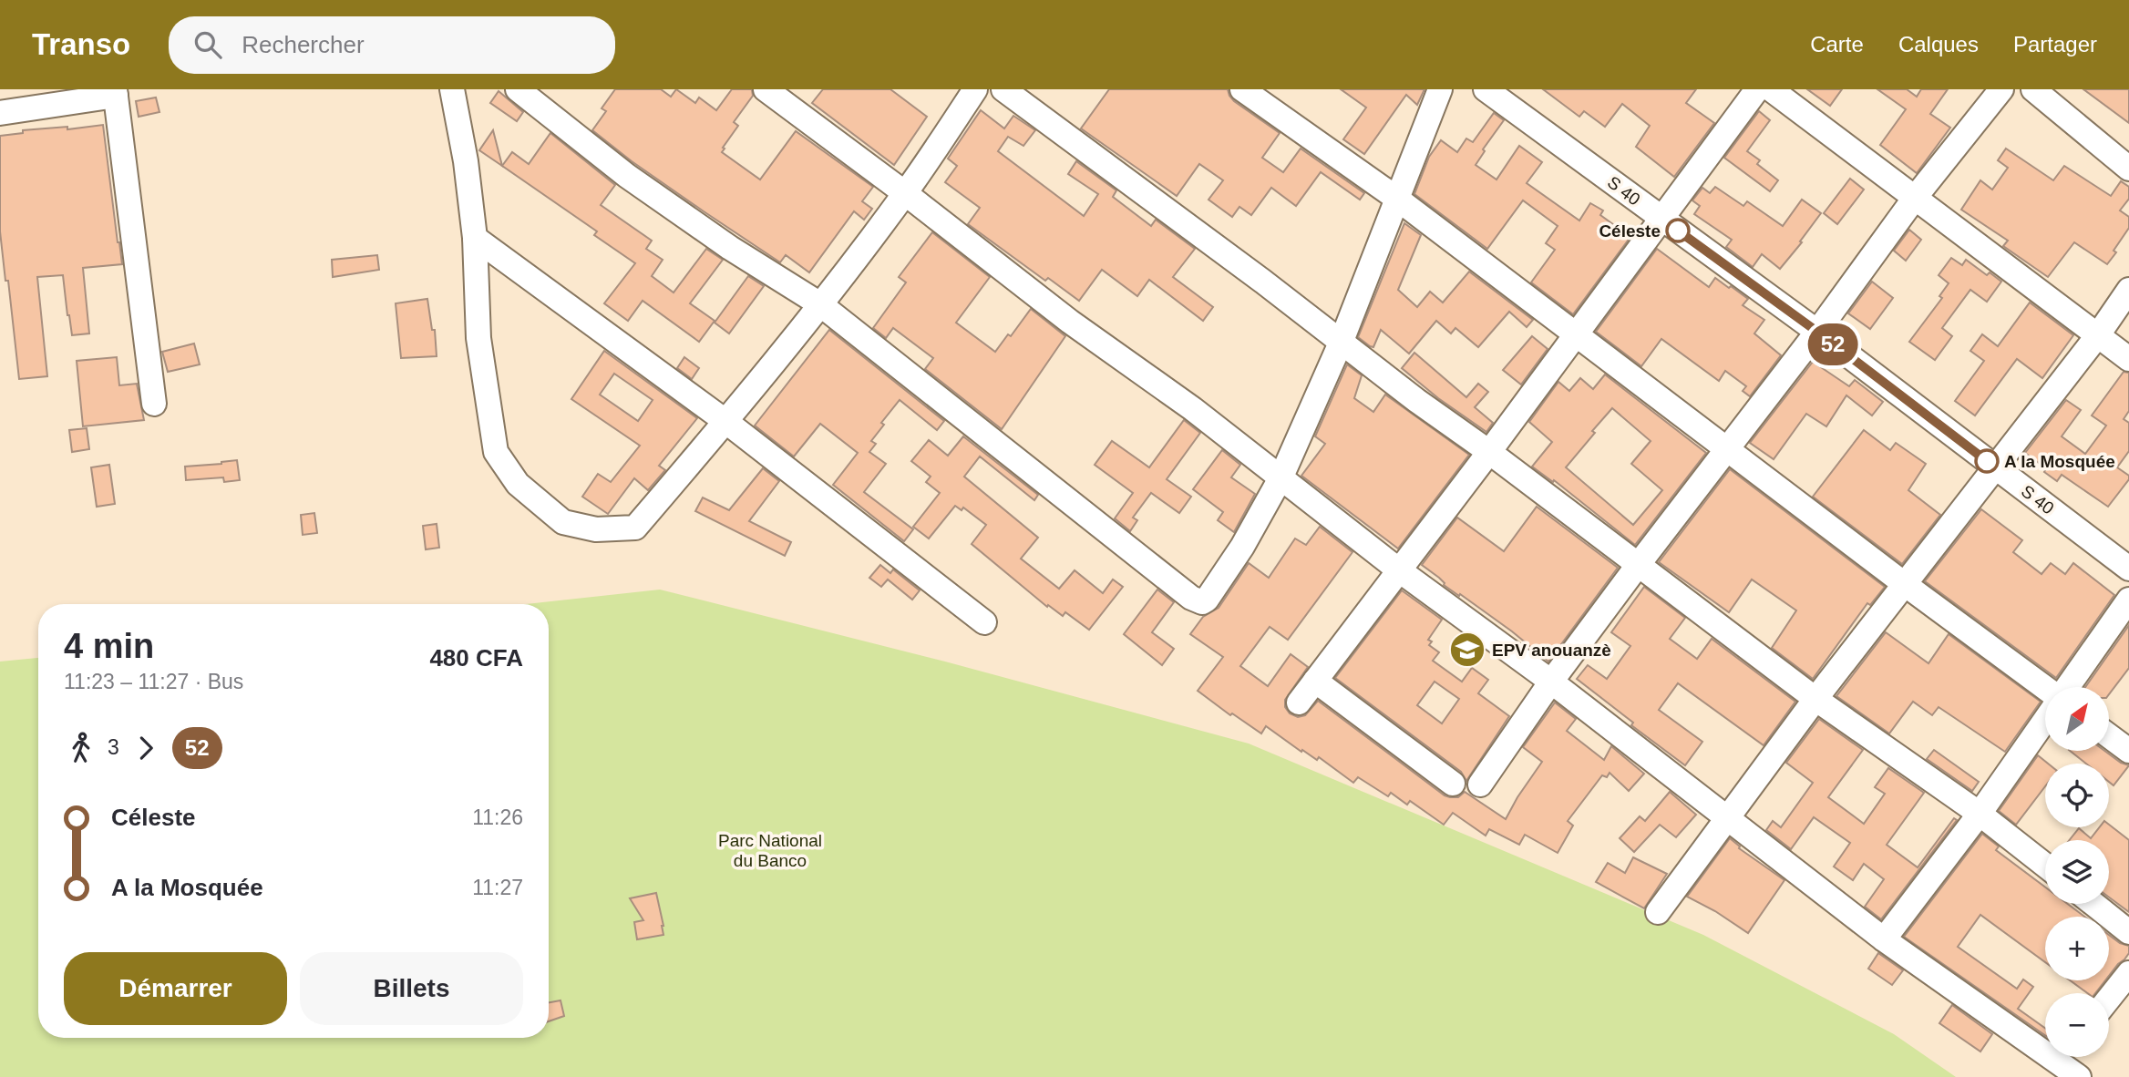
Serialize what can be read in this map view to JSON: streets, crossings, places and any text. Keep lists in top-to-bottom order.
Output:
{
  "streets": {
    "street": ["S 40"]
  },
  "parks": ["Parc National du Banco"],
  "places": {
    "other": ["Céleste", "A la Mosquée"],
    "school or university": ["EPV anouanzè"]
  },
  "lines": ["bus line 52"],
  "north": "top right",
  "page": {
    "header": "Transo",
    "search": "Rechercher",
    "nav": ["Carte", "Calques", "Partager"],
    "on_map": "52",
    "heading": ["4 min", "11:23 – 11:27 · Bus", "480 CFA"],
    "map_buttons": ["+", "−"],
    "legs": ["3", "52"],
    "list": [
      {
        "name": "Céleste",
        "value": "11:26"
      },
      {
        "name": "A la Mosquée",
        "value": "11:27"
      }
    ],
    "buttons": ["Démarrer", "Billets"]
  }
}
